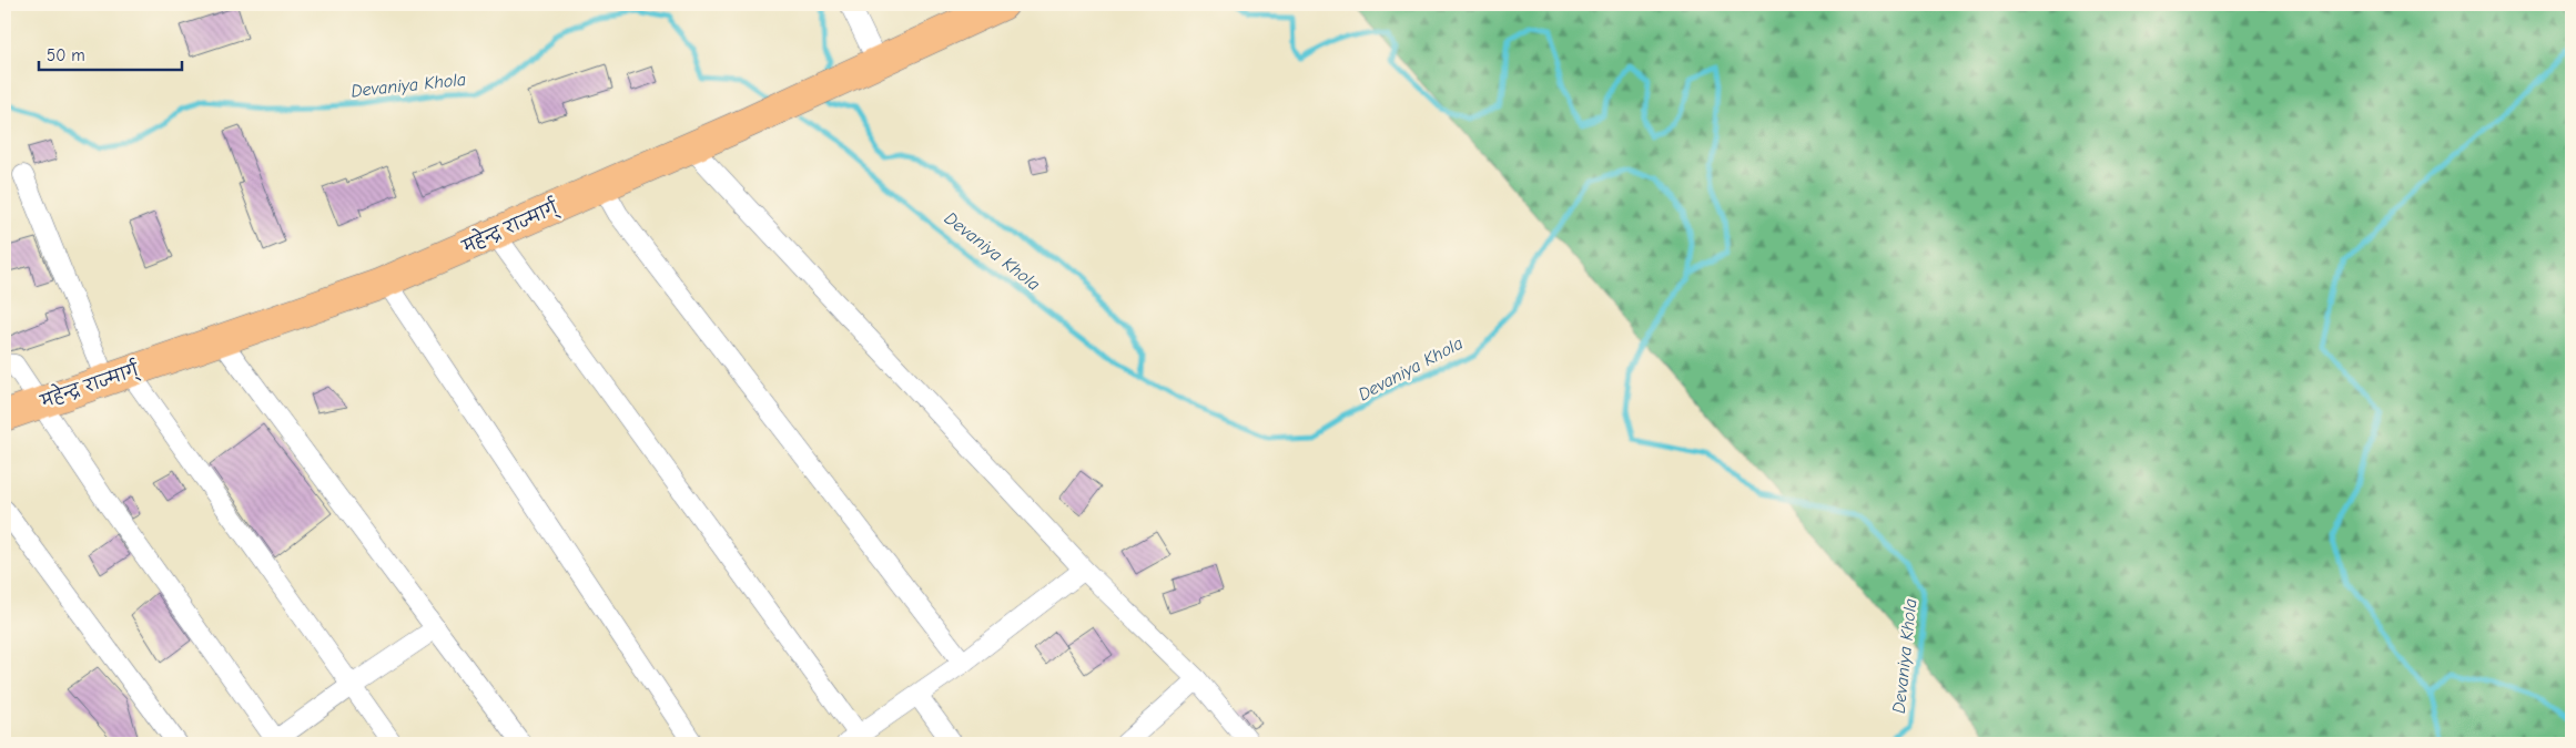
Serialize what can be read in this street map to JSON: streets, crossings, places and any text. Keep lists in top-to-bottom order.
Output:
{
  "streets": {
    "highway": ["महेन्द्र राज्मार्ग्"]
  },
  "water": ["Devaniya Khola"],
  "scale_bar": "50 m"
}
